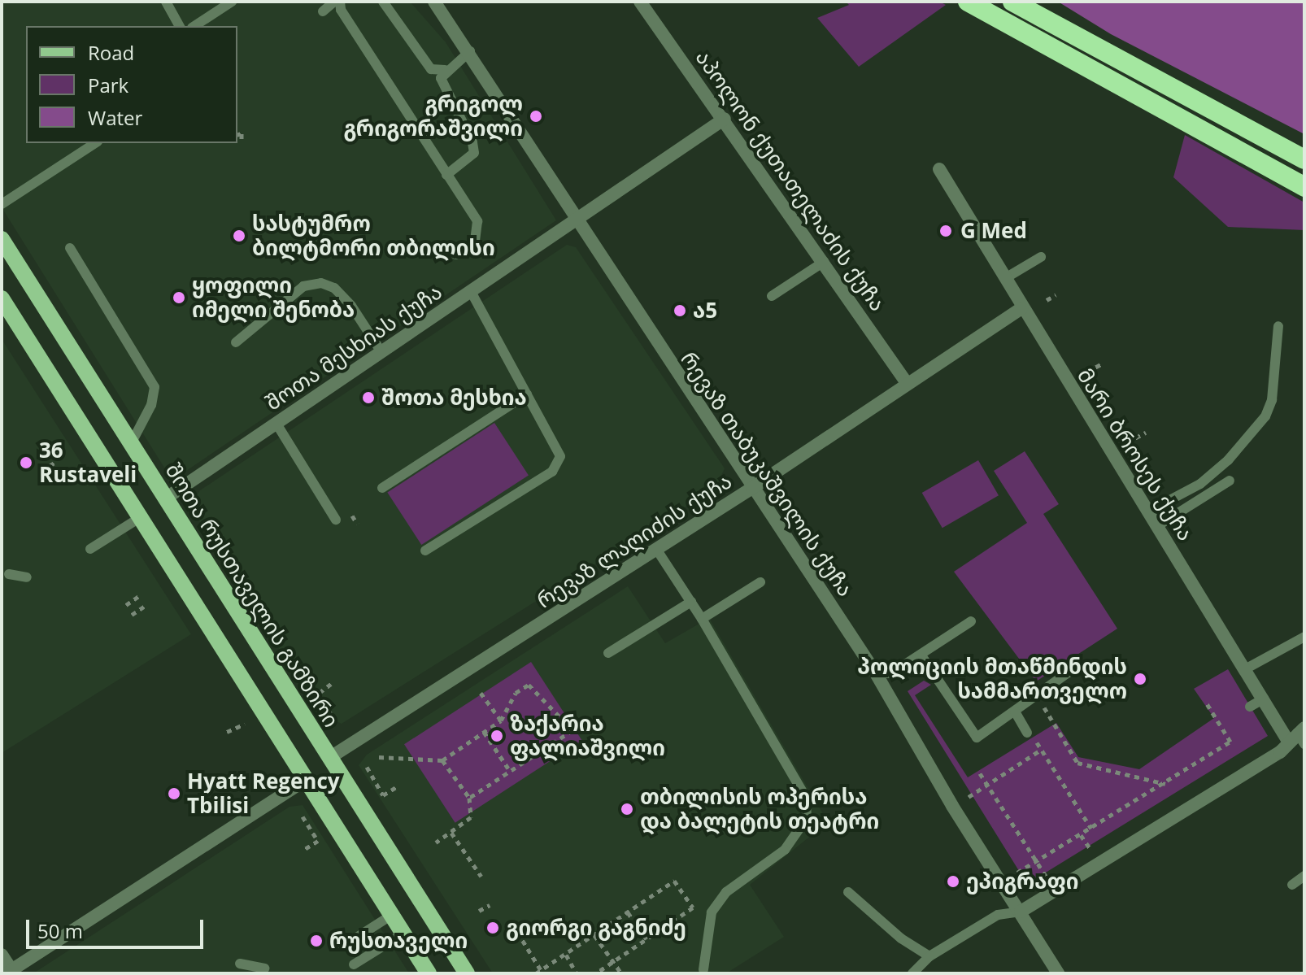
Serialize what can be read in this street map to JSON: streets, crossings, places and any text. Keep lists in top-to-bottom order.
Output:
{
  "streets": {
    "main road": ["შოთა რუსთაველის გამზირი"],
    "street": [
      "აპოლონ ქუთათელაძის ქუჩა",
      "შოთა მესხიას ქუჩა",
      "მარი ბროსეს ქუჩა",
      "რევაზ თაბუკაშვილის ქუჩა",
      "რევაზ ლაღიძის ქუჩა"
    ]
  },
  "crossings": [
    ["აპოლონ ქუთათელაძის ქუჩა", "შოთა მესხიას ქუჩა"],
    ["აპოლონ ქუთათელაძის ქუჩა", "რევაზ ლაღიძის ქუჩა"],
    ["შოთა მესხიას ქუჩა", "რევაზ თაბუკაშვილის ქუჩა"],
    ["შოთა მესხიას ქუჩა", "შოთა რუსთაველის გამზირი"],
    ["მარი ბროსეს ქუჩა", "რევაზ ლაღიძის ქუჩა"],
    ["რევაზ თაბუკაშვილის ქუჩა", "რევაზ ლაღიძის ქუჩა"],
    ["რევაზ ლაღიძის ქუჩა", "შოთა რუსთაველის გამზირი"]
  ],
  "places": [
    "გრიგოლ გრიგორაშვილი",
    "G Med",
    "სასტუმრო ბილტმორი თბილისი",
    "ყოფილი იმელი შენობა",
    "ა5",
    "შოთა მესხია",
    "36 Rustaveli",
    "პოლიციის მთაწმინდის სამმართველო",
    "ზაქარია ფალიაშვილი",
    "Hyatt Regency Tbilisi",
    "თბილისის ოპერისა და ბალეტის თეატრი",
    "ეპიგრაფი",
    "გიორგი გაგნიძე",
    "რუსთაველი"
  ],
  "legend": ["Road", "Park", "Water"],
  "scale_bar": "50 m"
}
